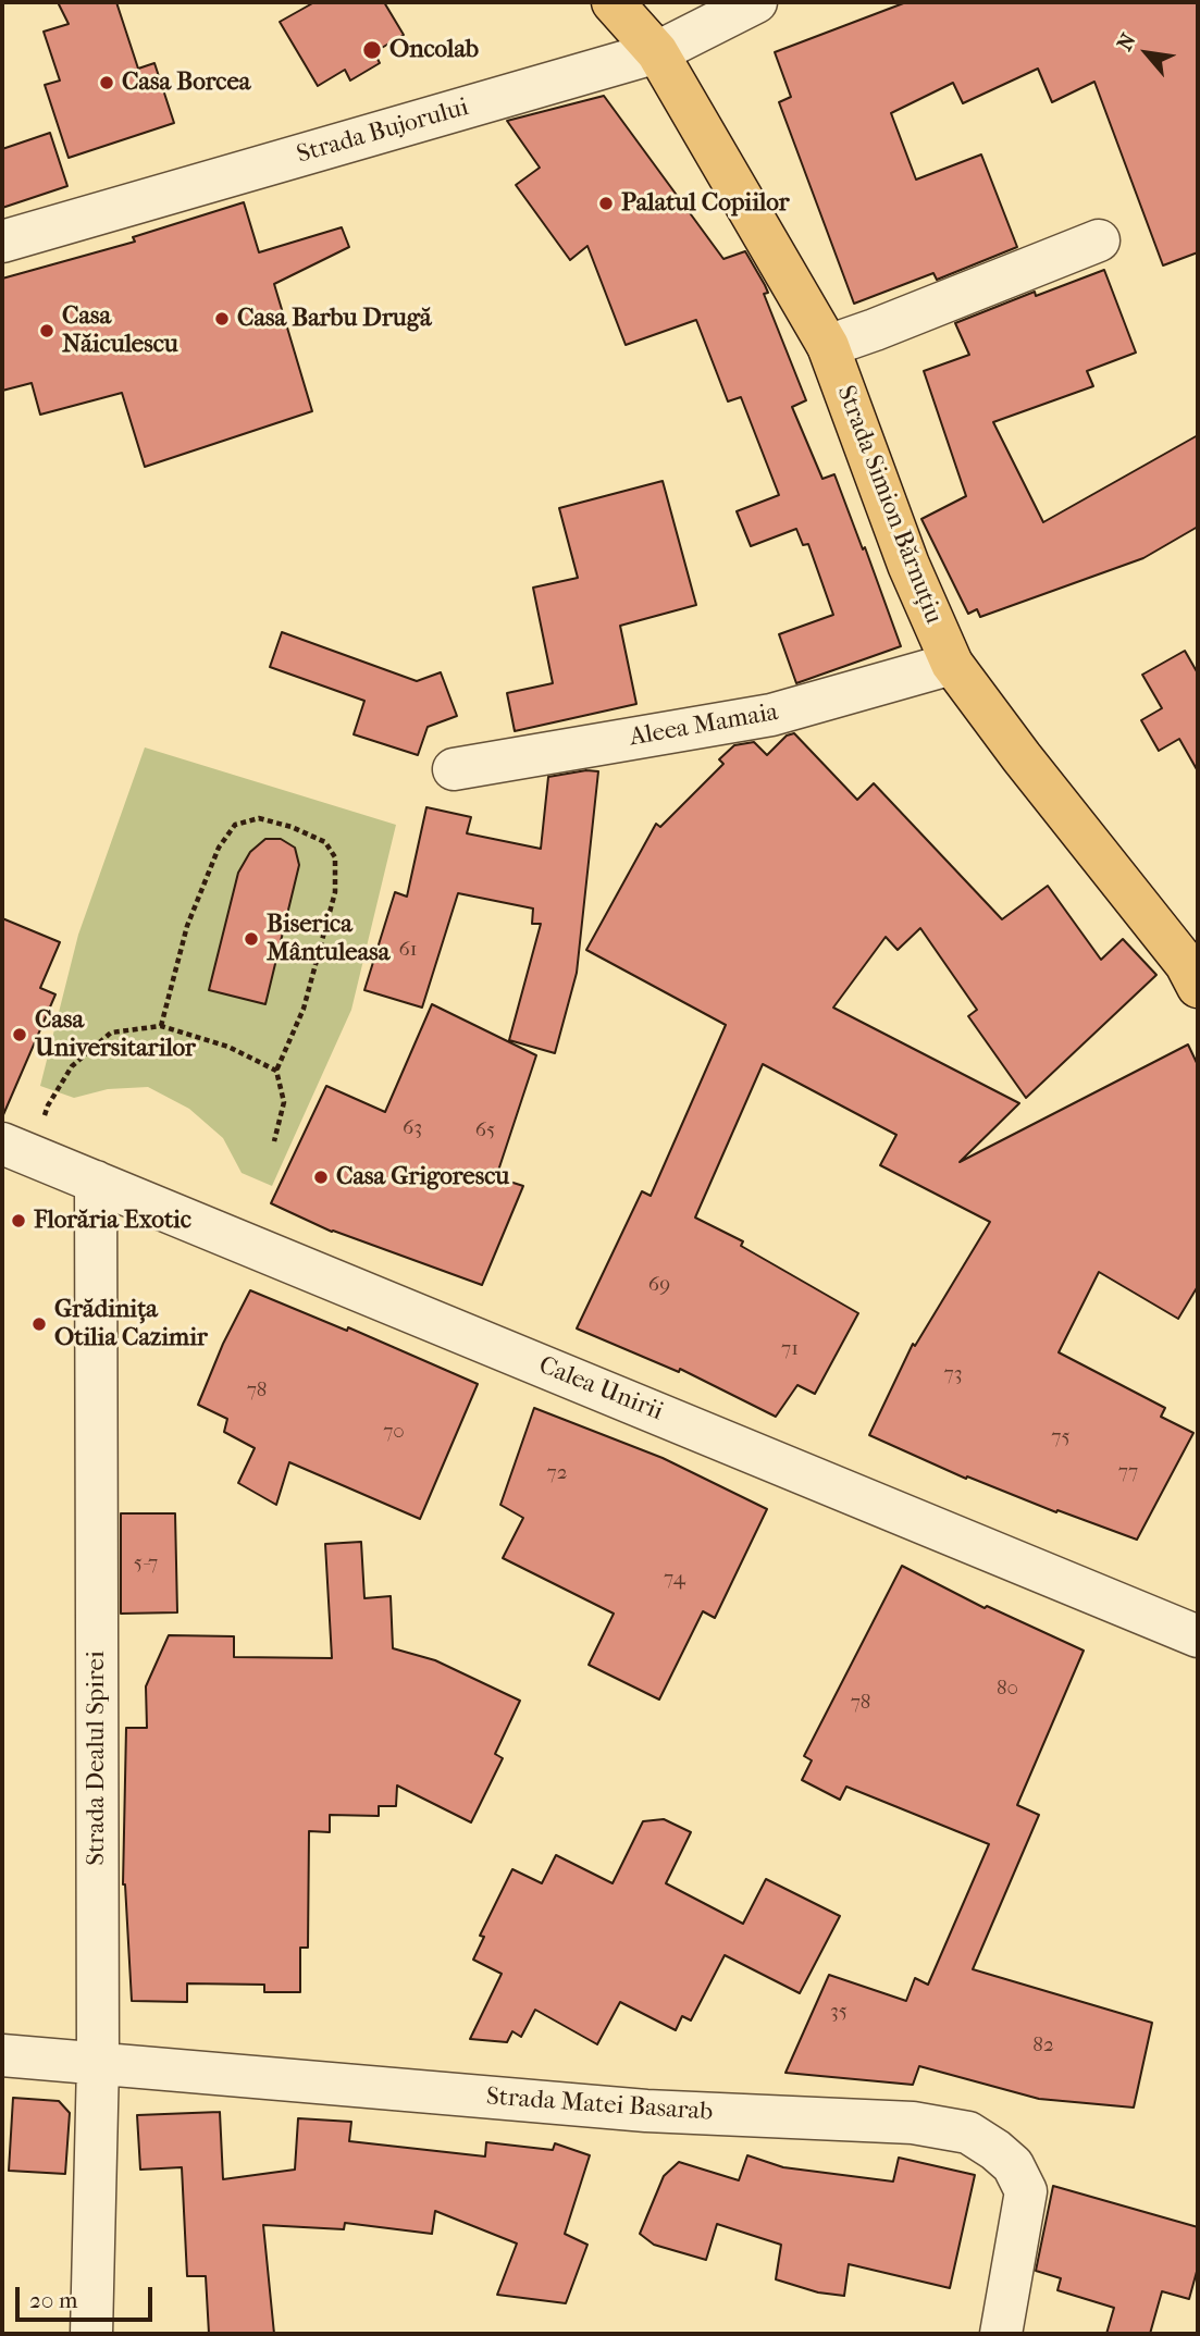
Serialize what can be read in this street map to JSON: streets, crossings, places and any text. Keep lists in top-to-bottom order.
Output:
{
  "streets": {
    "main road": ["Strada Simion Bărnuțiu"],
    "street": [
      "Strada Bujorului",
      "Aleea Mamaia",
      "Calea Unirii",
      "Strada Dealul Spirei",
      "Strada Matei Basarab"
    ]
  },
  "crossings": [
    ["Strada Bujorului", "Strada Simion Bărnuțiu"],
    ["Strada Simion Bărnuțiu", "Aleea Mamaia"],
    ["Calea Unirii", "Strada Dealul Spirei"],
    ["Strada Dealul Spirei", "Strada Matei Basarab"]
  ],
  "places": [
    "Oncolab",
    "Casa Borcea",
    "Palatul Copiilor",
    "Casa Barbu Drugă",
    "Casa Năiculescu",
    "Biserica Mântuleasa",
    "Casa Universitarilor",
    "Casa Grigorescu",
    "Florăria Exotic",
    "Grădinița Otilia Cazimir"
  ],
  "house_numbers": [
    "61",
    "63",
    "65",
    "69",
    "71",
    "73",
    "78",
    "70",
    "75",
    "77",
    "72",
    "5-7",
    "74",
    "80",
    "78",
    "35",
    "82"
  ],
  "scale_bar": "20 m",
  "north": "top left"
}
